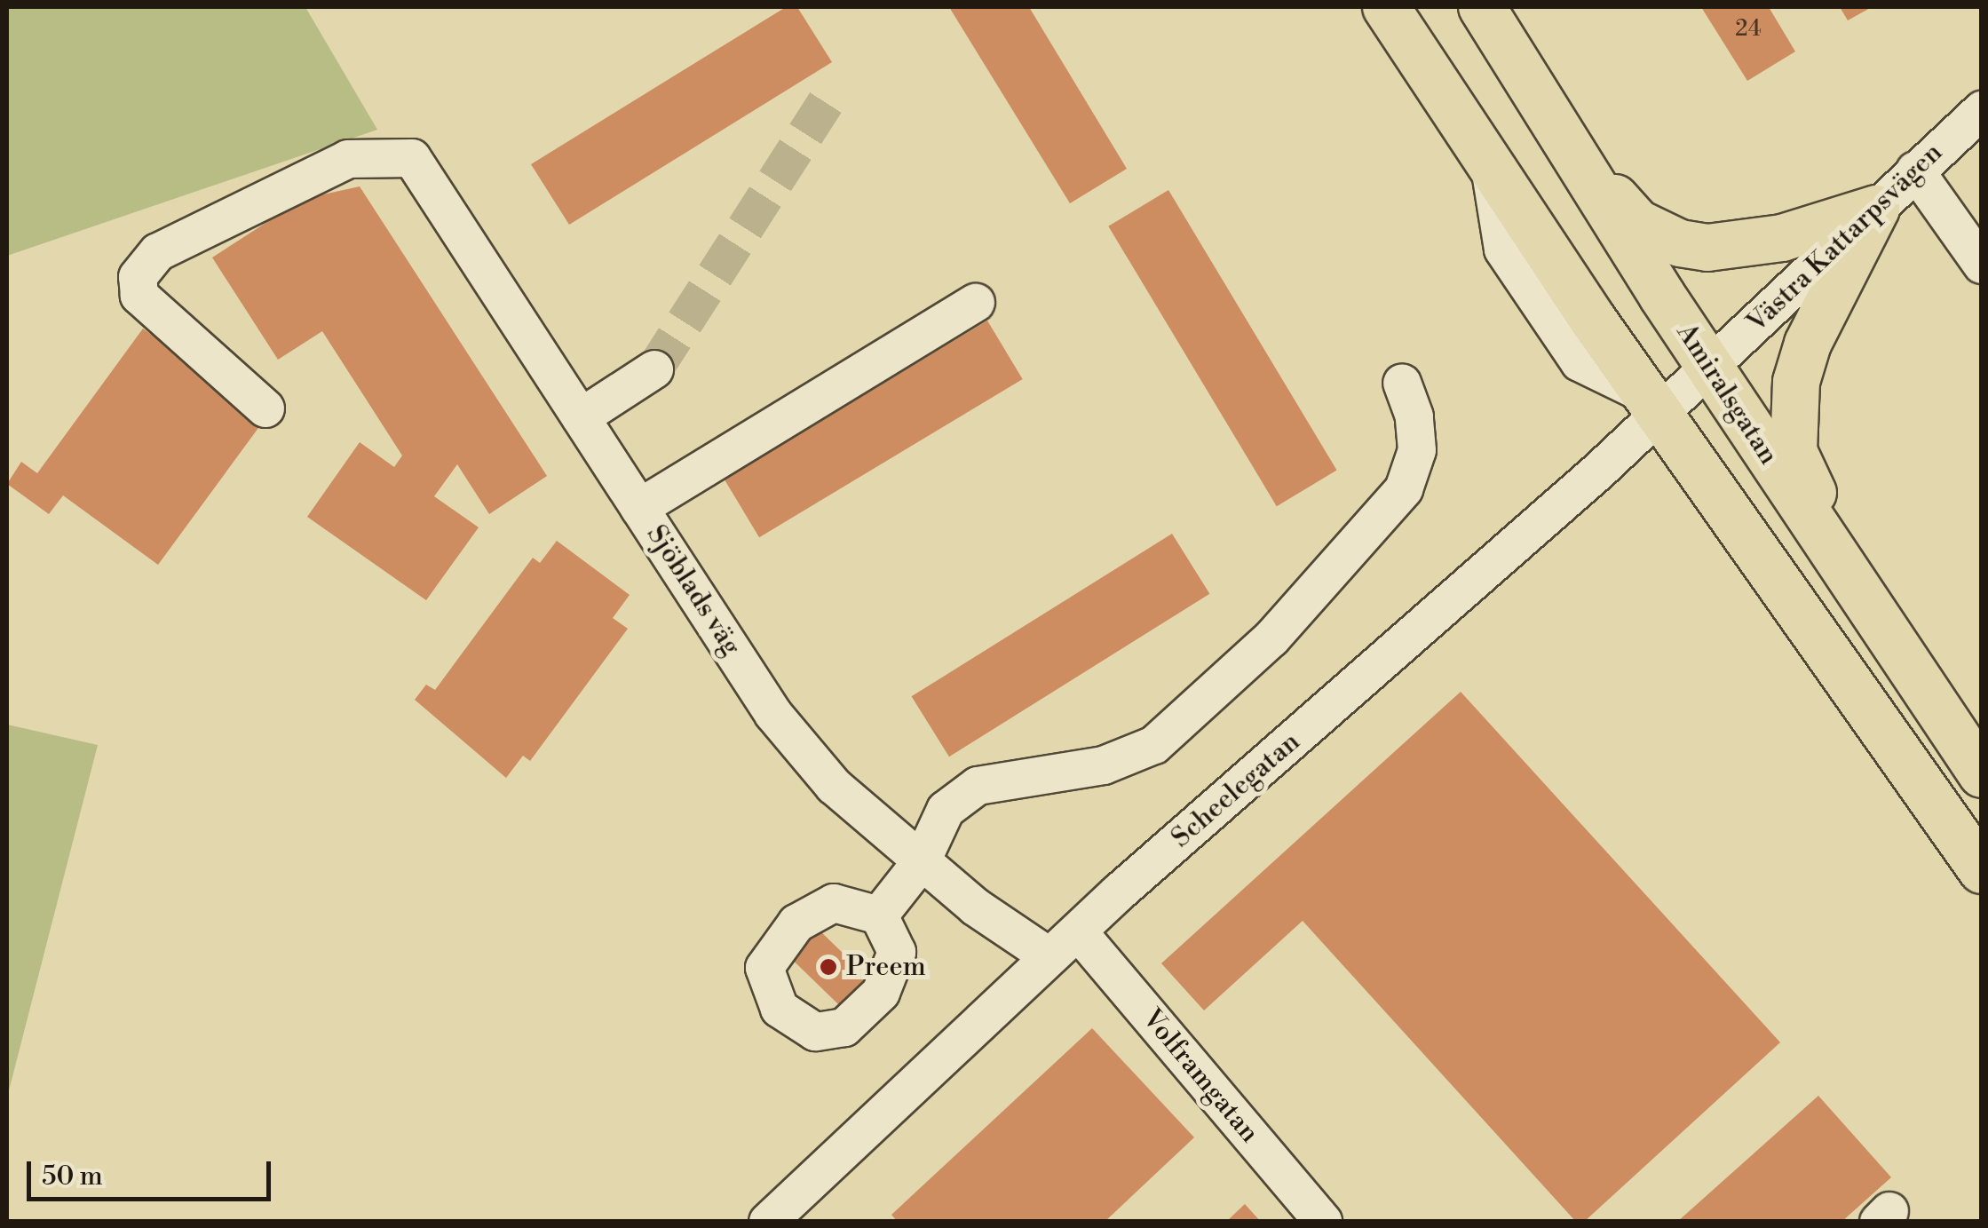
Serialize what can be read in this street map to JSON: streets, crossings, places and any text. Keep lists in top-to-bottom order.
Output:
{
  "streets": {
    "main road": ["Amiralsgatan"],
    "street": [
      "Västra Kattarpsvägen",
      "Sjöblads väg",
      "Scheelegatan",
      "Volframgatan"
    ]
  },
  "crossings": [
    ["Västra Kattarpsvägen", "Amiralsgatan"],
    ["Västra Kattarpsvägen", "Scheelegatan"],
    ["Amiralsgatan", "Scheelegatan"],
    ["Sjöblads väg", "Scheelegatan"],
    ["Scheelegatan", "Volframgatan"]
  ],
  "places": ["Preem"],
  "house_numbers": ["24"],
  "scale_bar": "50 m"
}
